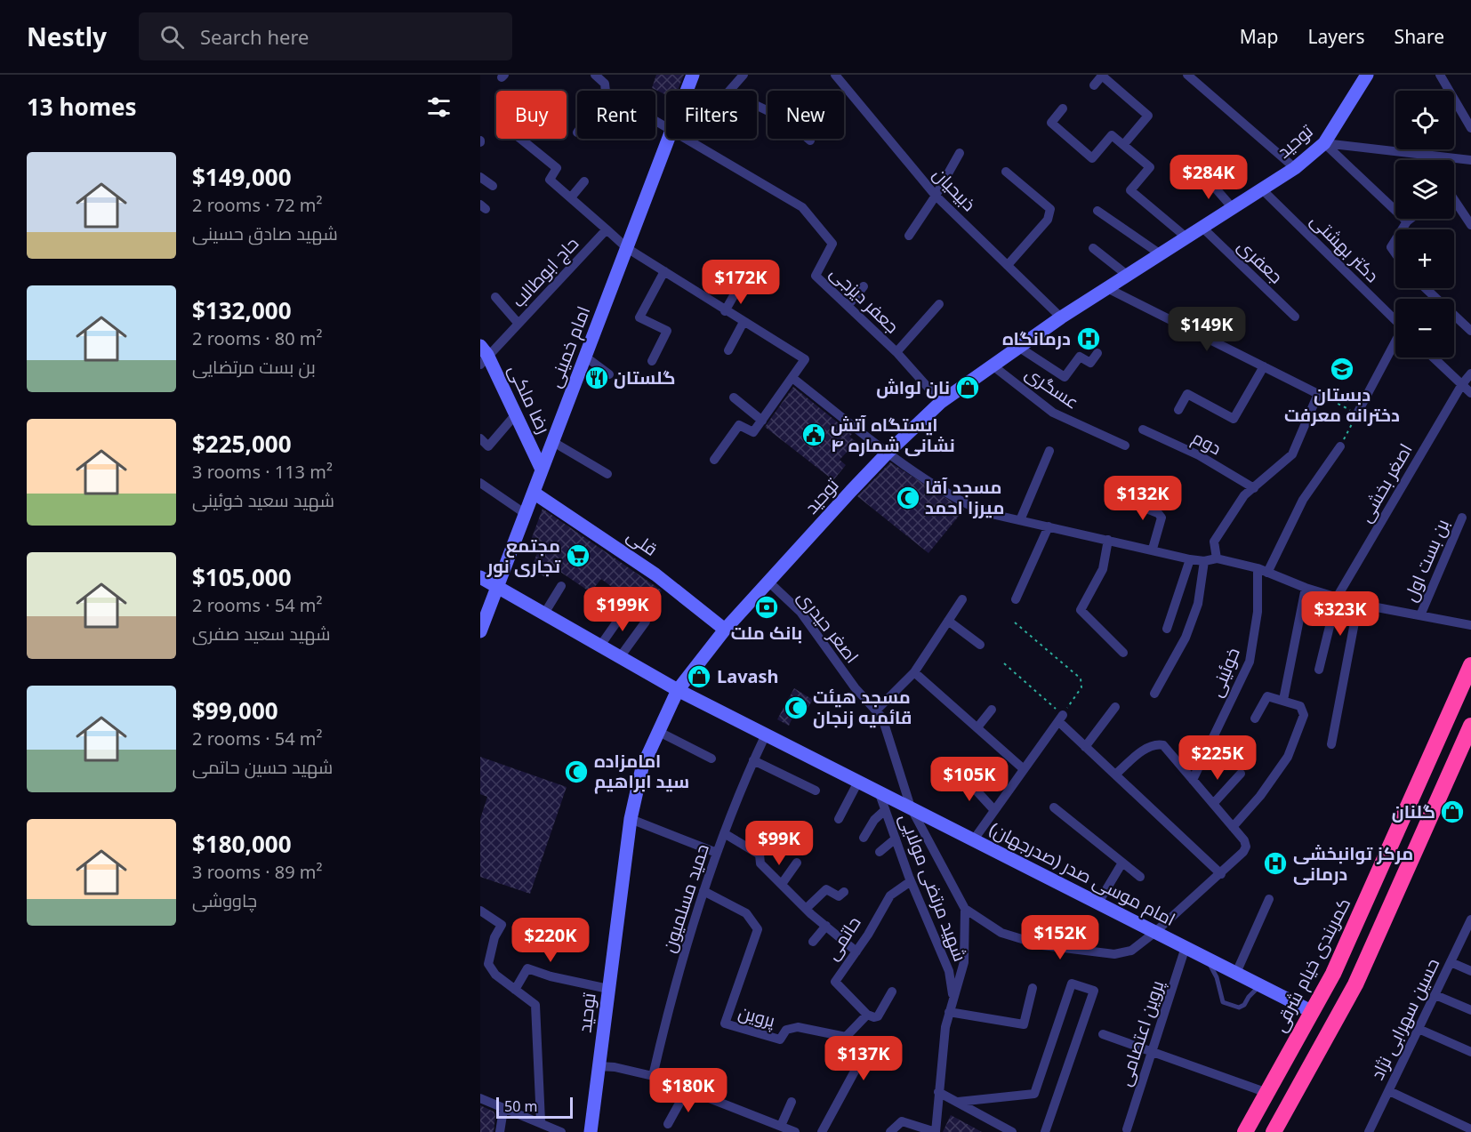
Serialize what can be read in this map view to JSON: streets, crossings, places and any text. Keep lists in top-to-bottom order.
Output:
{
  "streets": {
    "highway": ["کمربندی خیام شرقی"],
    "main road": [
      "توحید",
      "امام خمینی",
      "رضا ملکی",
      "قلی",
      "(صدرجهان) امام موسی صدر"
    ],
    "street": [
      "ذبیحیان",
      "دکتر بهشتی",
      "جعفری",
      "حاج ابوطالب",
      "جعفر دیزجی",
      "عسگری",
      "دوم",
      "اصغر بخشی",
      "بن بست اول",
      "اصغر حیدری",
      "خوئینی",
      "شهید مرتضی مولایی",
      "حمید مسلمیون",
      "حاتمی",
      "پروین",
      "حسین سهرابی نژاد",
      "پروین اعتصامی"
    ]
  },
  "crossings": [
    ["توحید", "ذبیحیان"],
    ["توحید", "دکتر بهشتی"],
    ["توحید", "جعفری"],
    ["توحید", "جعفر دیزجی"],
    ["توحید", "عسگری"],
    ["توحید", "قلی"],
    ["توحید", "اصغر حیدری"],
    ["توحید", "(صدرجهان) امام موسی صدر"],
    ["حاج ابوطالب", "رضا ملکی"],
    ["امام خمینی", "رضا ملکی"],
    ["امام خمینی", "قلی"],
    ["امام خمینی", "(صدرجهان) امام موسی صدر"],
    ["اصغر حیدری", "(صدرجهان) امام موسی صدر"],
    ["(صدرجهان) امام موسی صدر", "شهید مرتضی مولایی"],
    ["(صدرجهان) امام موسی صدر", "حمید مسلمیون"],
    ["(صدرجهان) امام موسی صدر", "کمربندی خیام شرقی"],
    ["(صدرجهان) امام موسی صدر", "پروین اعتصامی"],
    ["شهید مرتضی مولایی", "حاتمی"],
    ["حمید مسلمیون", "پروین"]
  ],
  "places": {
    "hospital": ["درمانگاه", "مرکز توانبخشی درمانی"],
    "school or university": ["دبستان دخترانه معرفت"],
    "restaurant": ["گلستان"],
    "shop": ["نان لواش", "Lavash", "گلنان"],
    "public building": ["ایستگاه آتش نشانی شماره ۴"],
    "mosque": ["مسجد آقا میرزا احمد", "مسجد هیئت قائمیه زنجان", "امامزاده سید ابراهیم"],
    "supermarket": ["مجتمع تجارى نور"],
    "bank": ["بانک ملت"]
  },
  "scale_bar": "50 m",
  "page": {
    "header": "Nestly",
    "search": "Search here",
    "nav": ["Map", "Layers", "Share"],
    "heading": "13 homes",
    "map_buttons": ["+", "−"],
    "chip": [
      "Buy",
      "Rent",
      "Filters",
      "New"
    ],
    "list": [
      {
        "name": "$149,000",
        "note": "2 rooms · 72 m² · شهید صادق حسینی"
      },
      {
        "name": "$132,000",
        "note": "2 rooms · 80 m² · بن بست مرتضایی"
      },
      {
        "name": "$225,000",
        "note": "3 rooms · 113 m² · شهید سعید خوئینی"
      },
      {
        "name": "$105,000",
        "note": "2 rooms · 54 m² · شهید سعید صفری"
      },
      {
        "name": "$99,000",
        "note": "2 rooms · 54 m² · شهید حسین حاتمی"
      },
      {
        "name": "$180,000",
        "note": "3 rooms · 89 m² · چاووشی"
      }
    ],
    "price": [
      "$284K",
      "$172K",
      "$149K",
      "$132K",
      "$199K",
      "$323K",
      "$225K",
      "$105K",
      "$99K",
      "$152K",
      "$220K",
      "$137K",
      "$180K"
    ],
    "scale": "50 m"
  }
}
